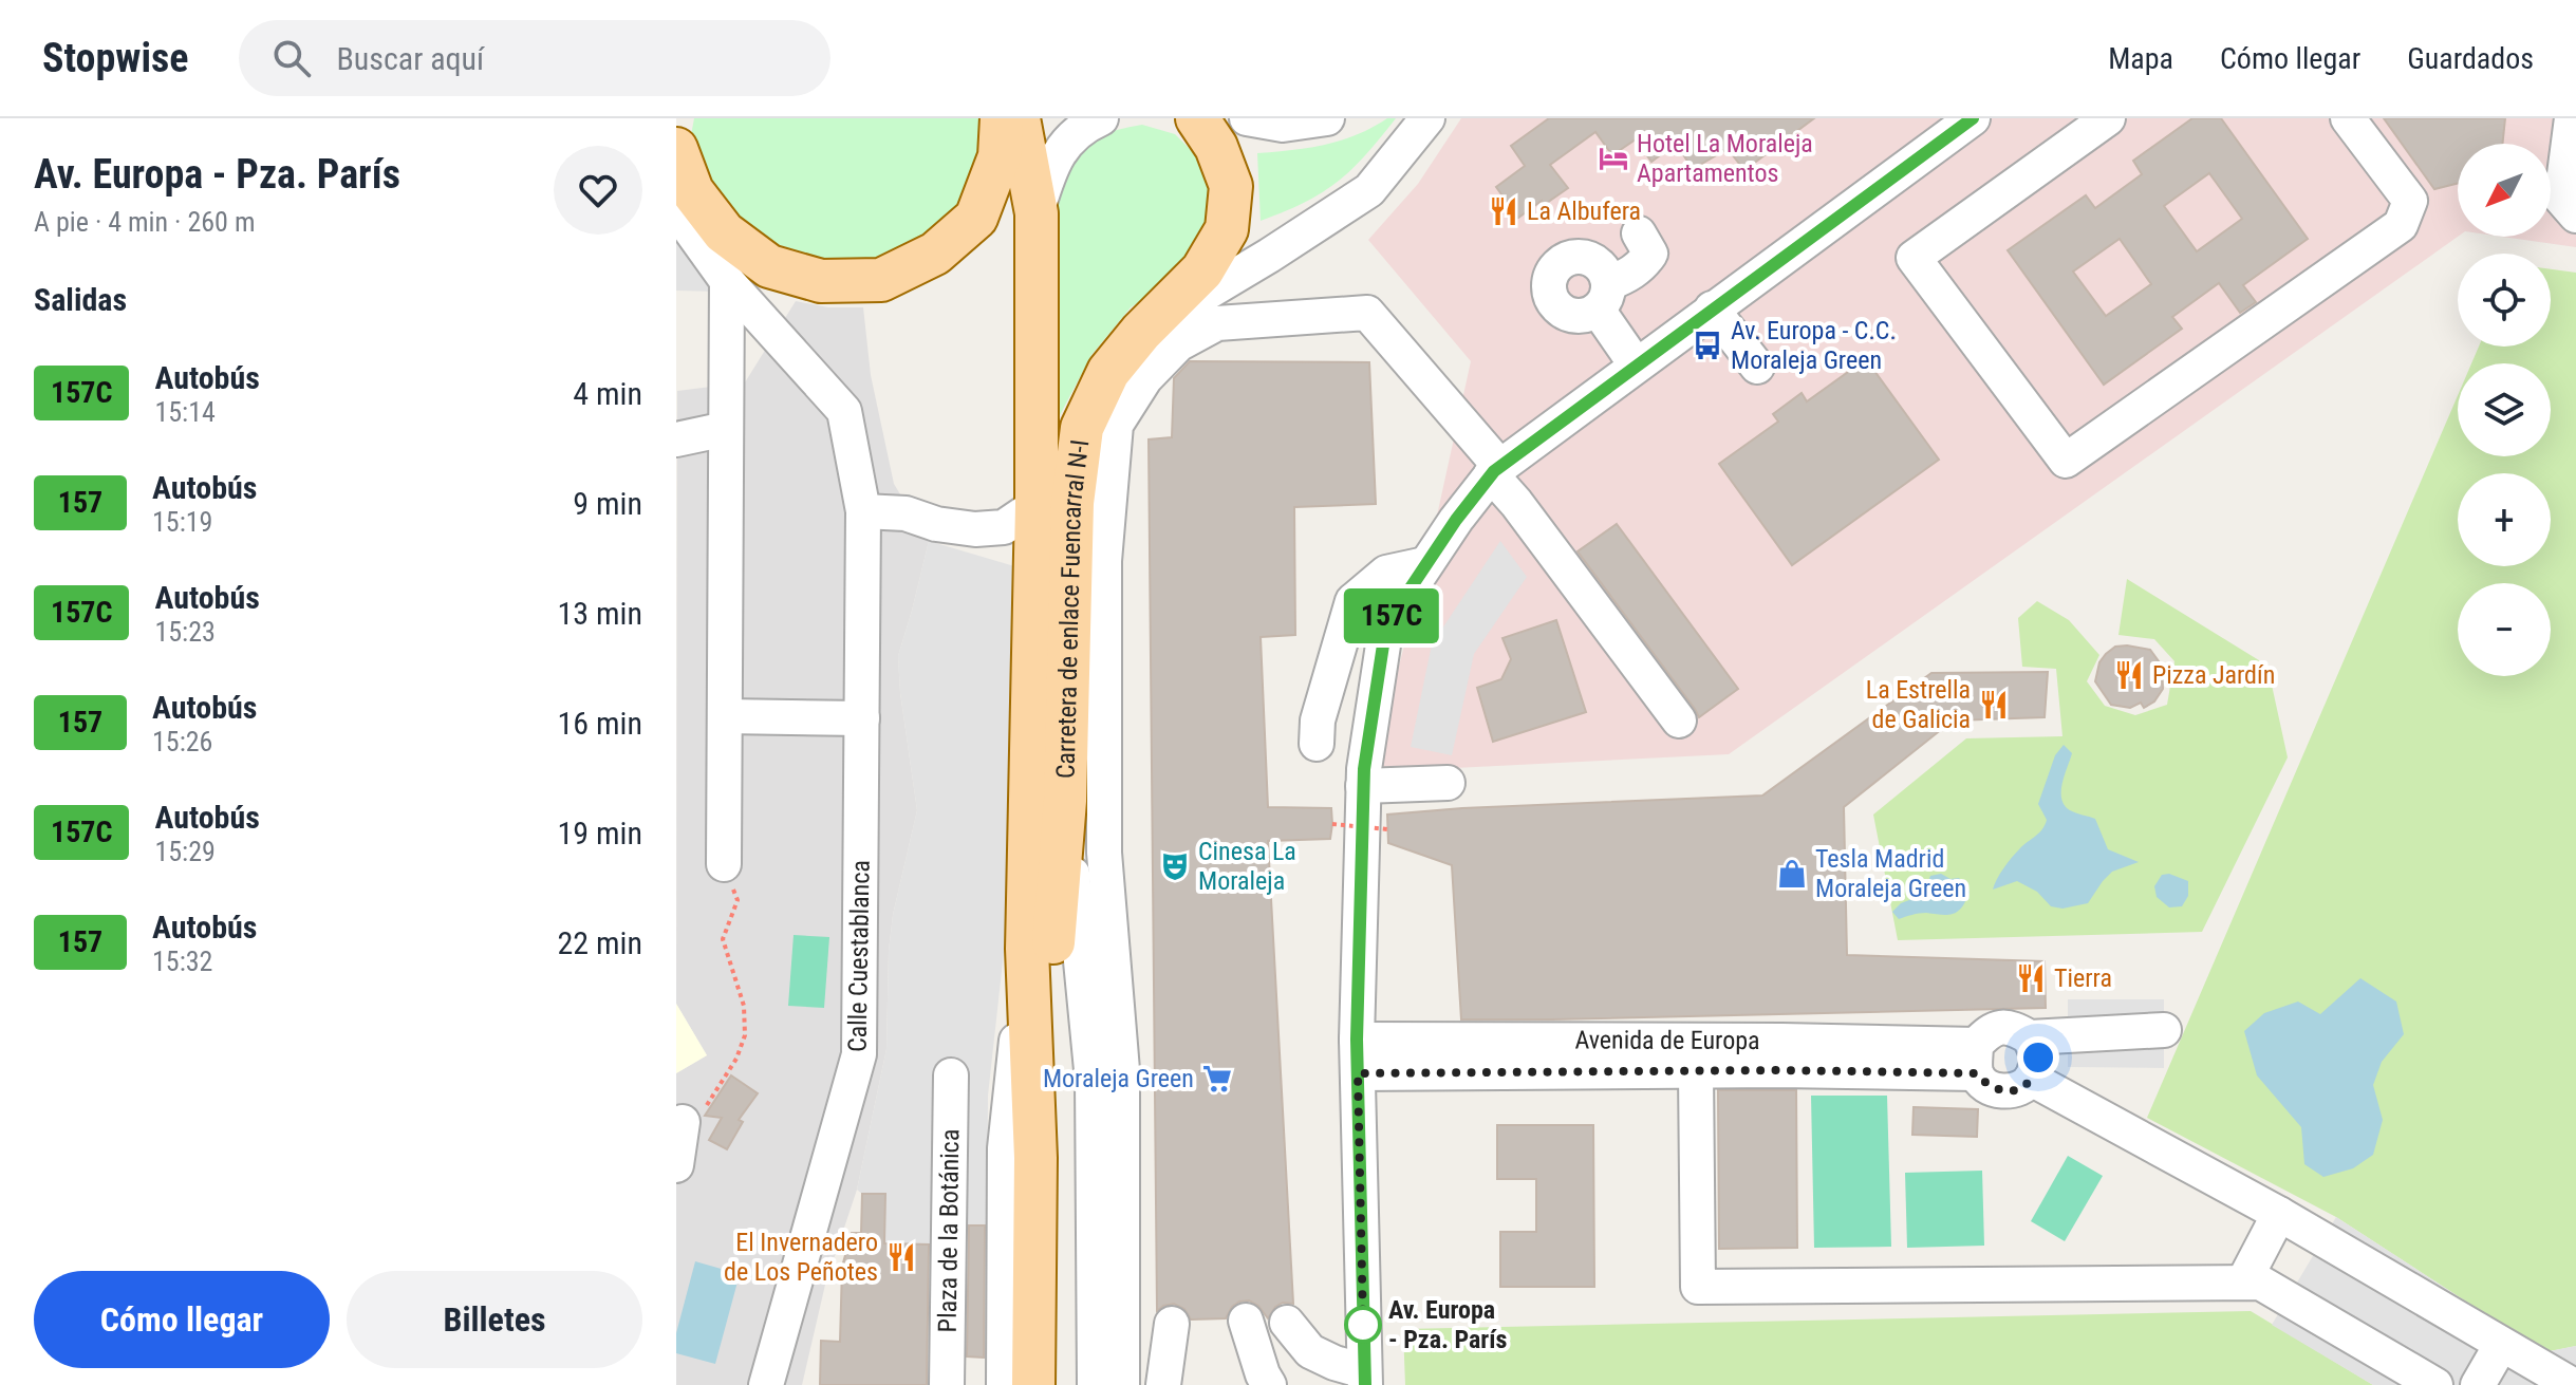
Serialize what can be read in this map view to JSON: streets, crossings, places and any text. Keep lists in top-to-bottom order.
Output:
{
  "streets": {
    "main road": ["Carretera de enlace Fuencarral N-I"],
    "street": ["Calle Cuestablanca", "Avenida de Europa", "Plaza de la Botánica"]
  },
  "places": {
    "hotel": ["Hotel La Moraleja Apartamentos"],
    "restaurant": [
      "La Albufera",
      "Pizza Jardín",
      "La Estrella de Galicia",
      "Tierra",
      "El Invernadero de Los Peñotes"
    ],
    "bus stop": ["Av. Europa - C.C. Moraleja Green"],
    "theatre": ["Cinesa La Moraleja"],
    "shop": ["Tesla Madrid Moraleja Green"],
    "supermarket": ["Moraleja Green"],
    "other": ["Av. Europa - Pza. París"]
  },
  "lines": ["bus line 157C"],
  "north": "bottom left",
  "page": {
    "header": "Stopwise",
    "search": "Buscar aquí",
    "nav": ["Mapa", "Cómo llegar", "Guardados"],
    "heading": [
      ["Av. Europa - Pza. París", "A pie · 4 min · 260 m"],
      "Salidas"
    ],
    "on_map": "157C",
    "map_buttons": ["+", "−"],
    "list": [
      {
        "mark": "157C",
        "name": "Autobús",
        "note": "15:14",
        "value": "4 min"
      },
      {
        "mark": "157",
        "name": "Autobús",
        "note": "15:19",
        "value": "9 min"
      },
      {
        "mark": "157C",
        "name": "Autobús",
        "note": "15:23",
        "value": "13 min"
      },
      {
        "mark": "157",
        "name": "Autobús",
        "note": "15:26",
        "value": "16 min"
      },
      {
        "mark": "157C",
        "name": "Autobús",
        "note": "15:29",
        "value": "19 min"
      },
      {
        "mark": "157",
        "name": "Autobús",
        "note": "15:32",
        "value": "22 min"
      }
    ],
    "buttons": ["Cómo llegar", "Billetes"]
  }
}
